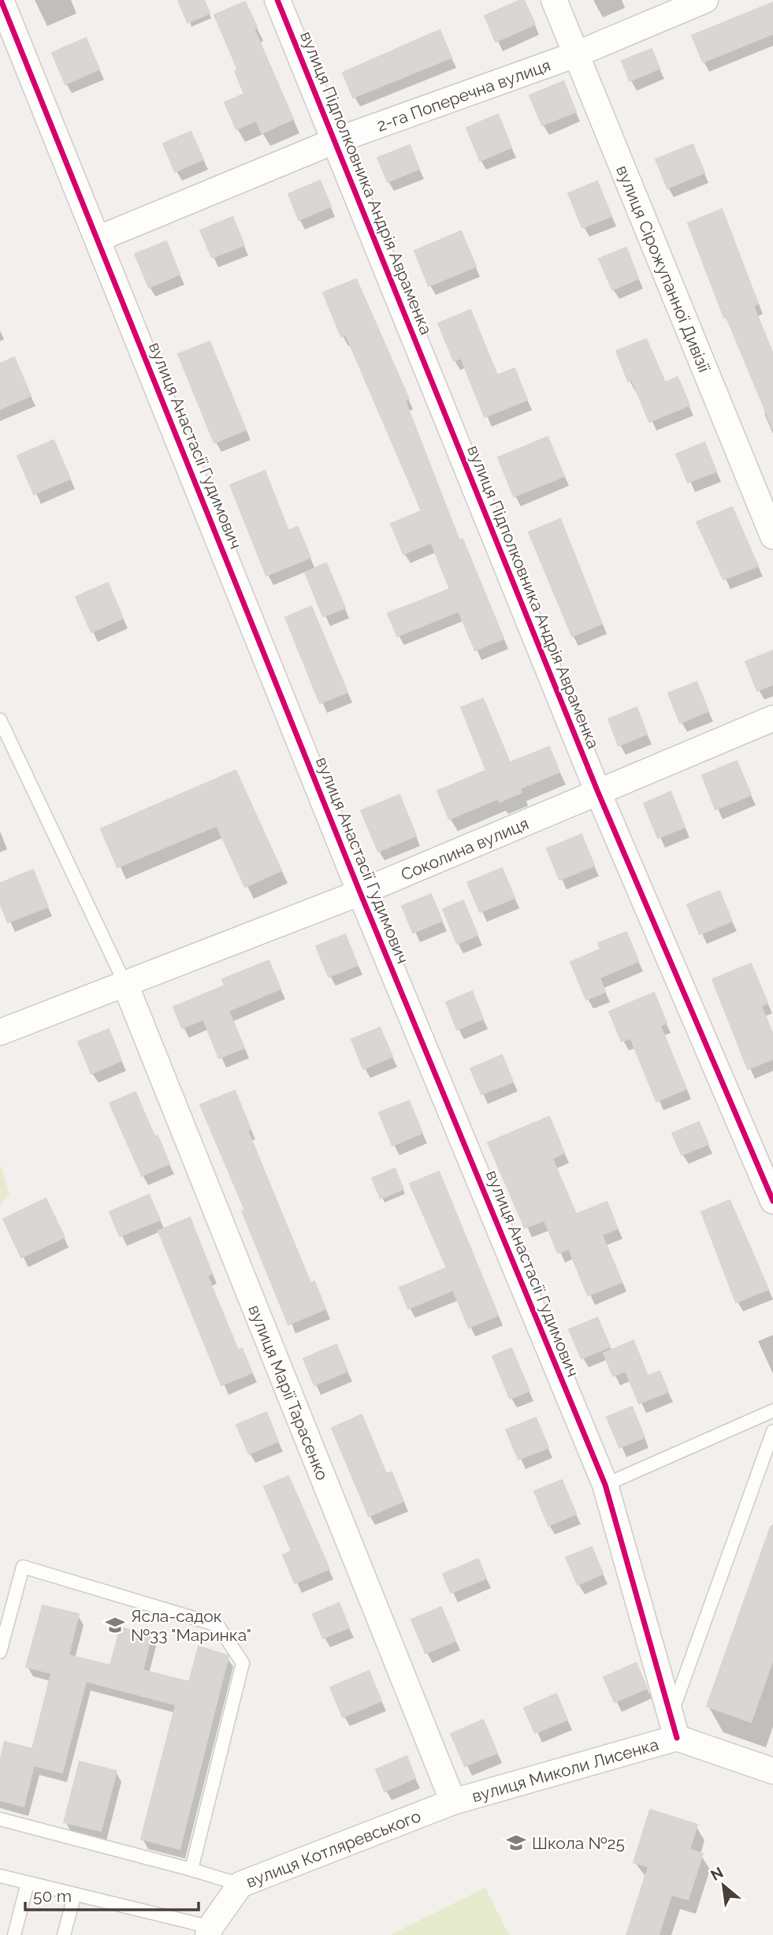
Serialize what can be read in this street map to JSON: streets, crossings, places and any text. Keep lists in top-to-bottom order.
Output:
{
  "streets": {
    "street": [
      "2-га Поперечна вулиця",
      "вулиця Підполковника Андрія Авраменка",
      "вулиця Сірожупанної Дивізії",
      "вулиця Анастасії Гудимович",
      "Соколина вулиця",
      "вулиця Марії Тарасенко",
      "вулиця Миколи Лисенка",
      "вулиця Котляревського"
    ]
  },
  "crossings": [
    ["2-га Поперечна вулиця", "вулиця Підполковника Андрія Авраменка"],
    ["2-га Поперечна вулиця", "вулиця Сірожупанної Дивізії"],
    ["2-га Поперечна вулиця", "вулиця Анастасії Гудимович"],
    ["вулиця Підполковника Андрія Авраменка", "Соколина вулиця"],
    ["вулиця Анастасії Гудимович", "Соколина вулиця"],
    ["вулиця Анастасії Гудимович", "вулиця Миколи Лисенка"],
    ["Соколина вулиця", "вулиця Марії Тарасенко"],
    ["вулиця Марії Тарасенко", "вулиця Миколи Лисенка"],
    ["вулиця Марії Тарасенко", "вулиця Котляревського"],
    ["вулиця Миколи Лисенка", "вулиця Котляревського"]
  ],
  "places": {
    "school or university": ["Ясла-садок №33 \"Маринка\"", "Школа №25"]
  },
  "scale_bar": "50 m",
  "north": "top left"
}
